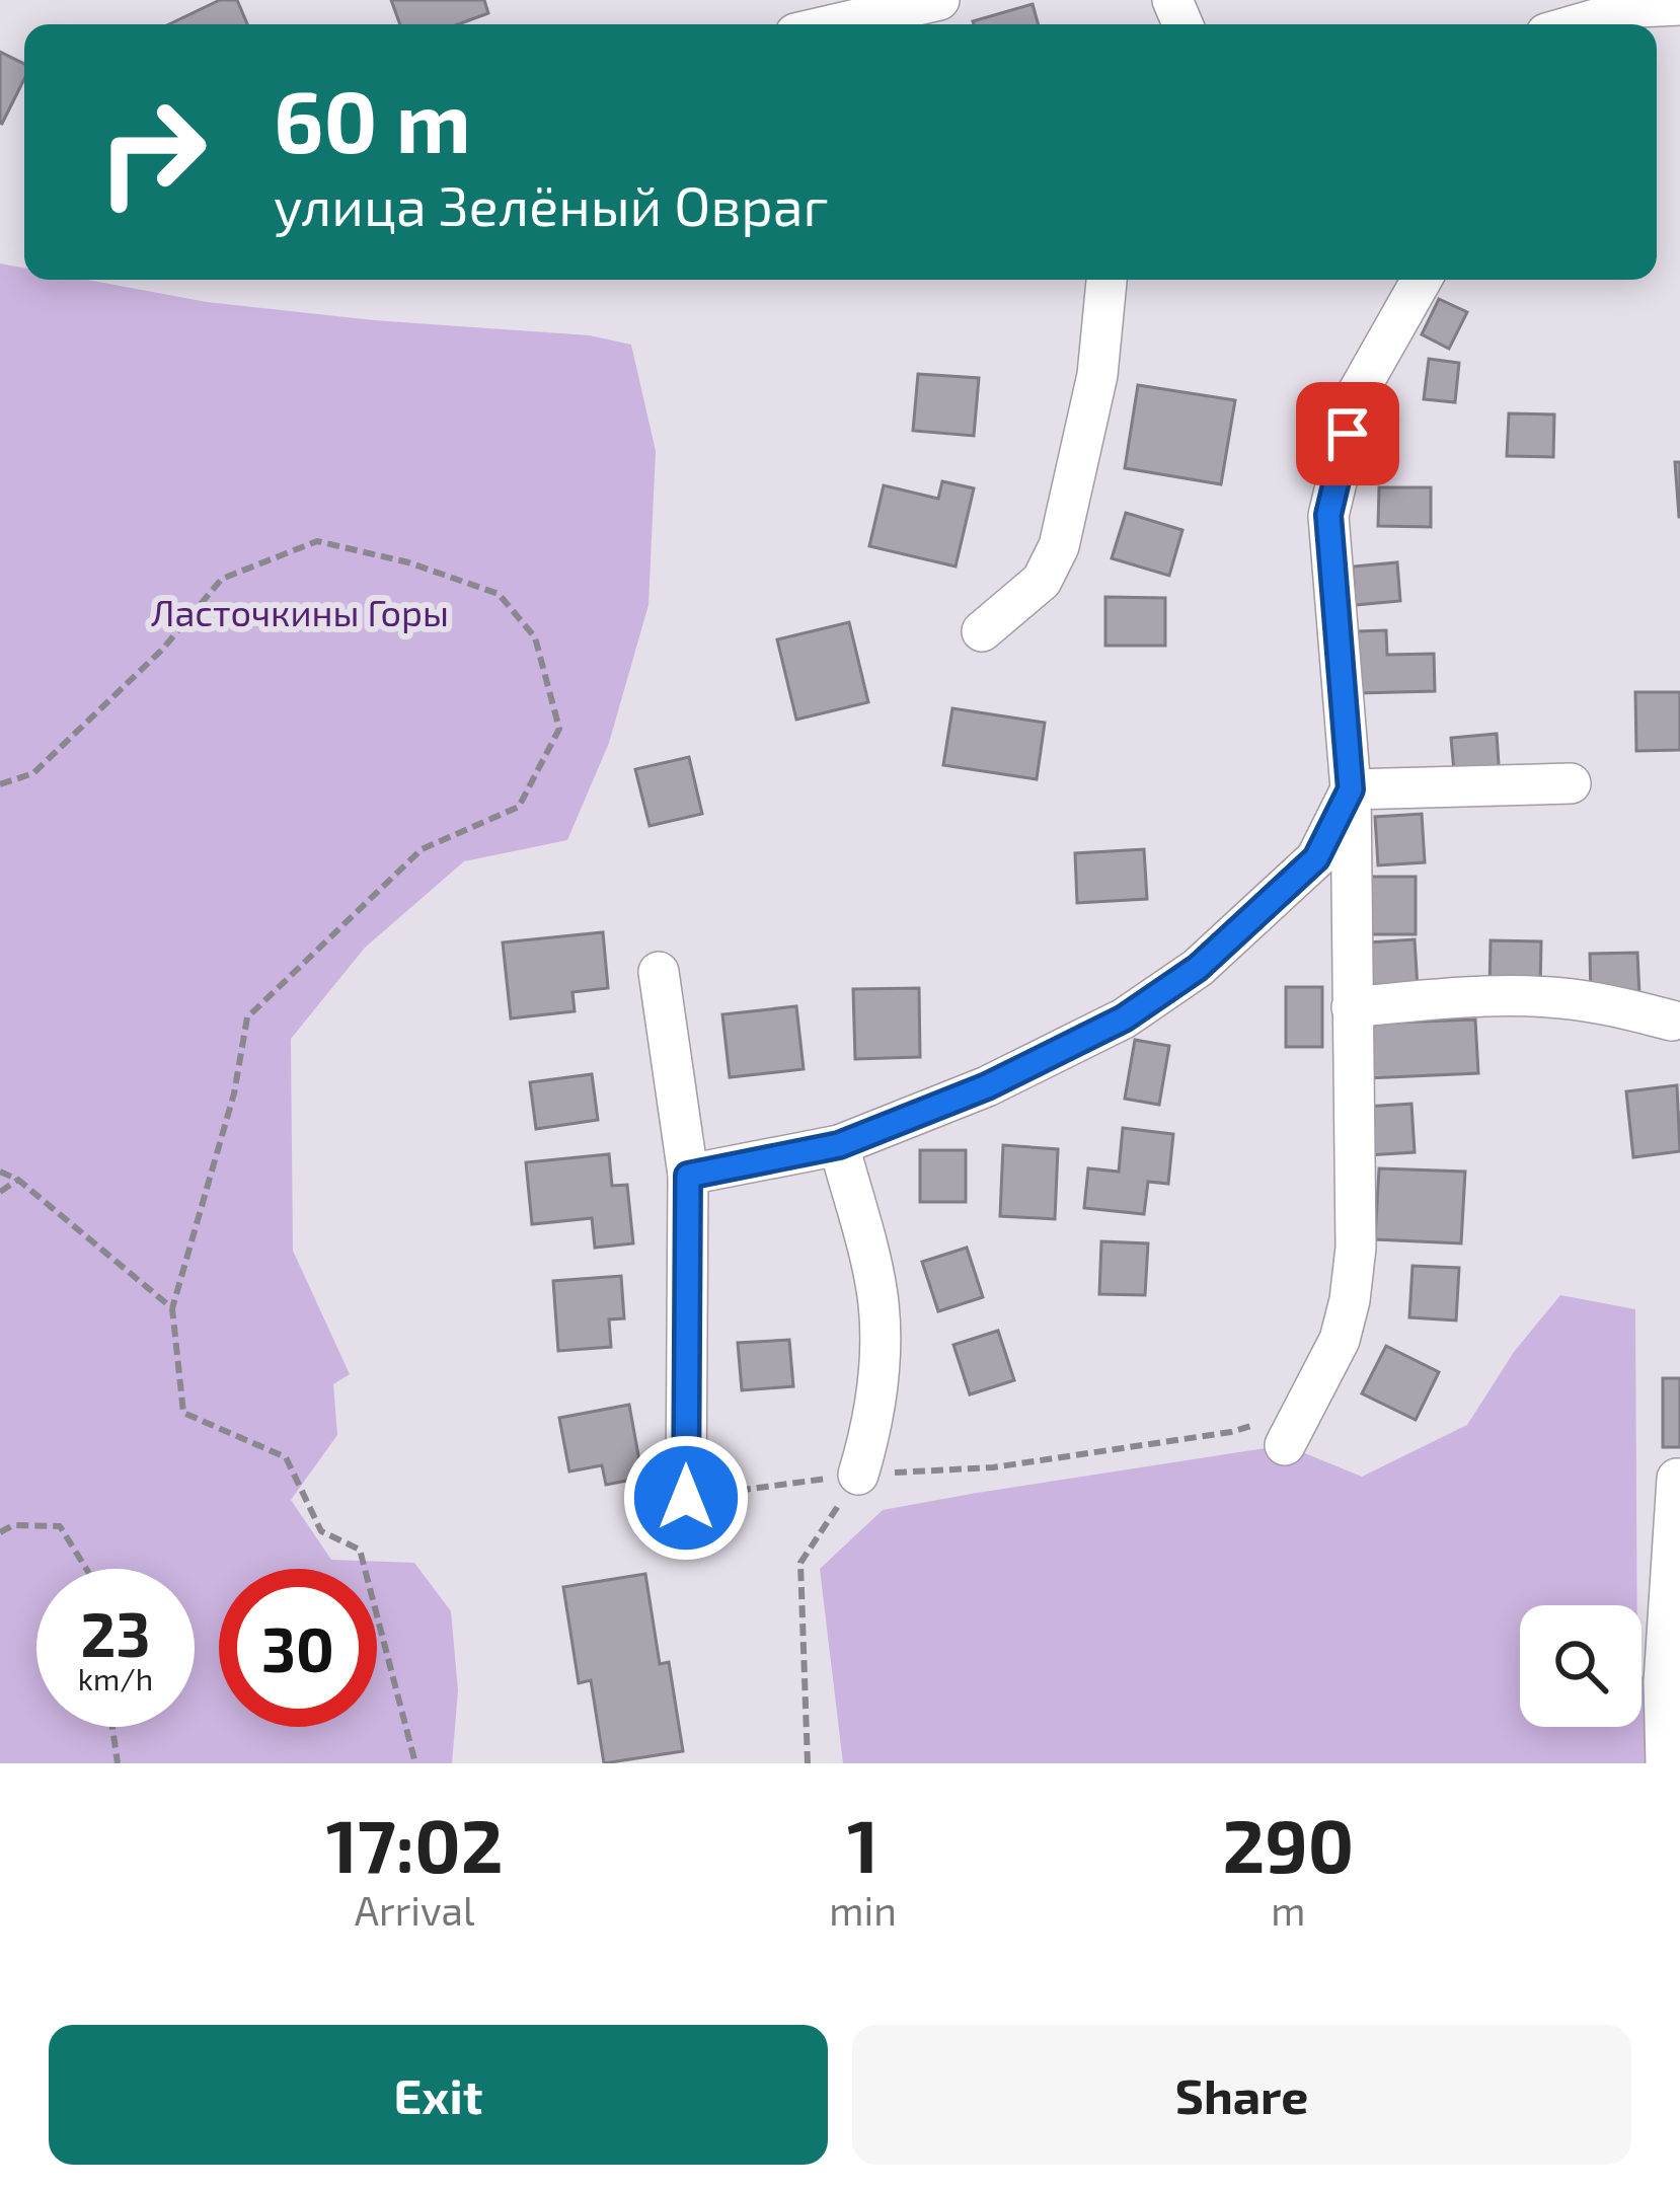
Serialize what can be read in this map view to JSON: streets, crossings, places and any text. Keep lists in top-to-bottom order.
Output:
{
  "parks": ["Ласточкины Горы"],
  "page": {
    "turn": ["60 m", "улица Зелёный Овраг"],
    "speed": "23 km/h",
    "limit": "30",
    "eta": [
      "17:02",
      "Arrival",
      "1",
      "min",
      "290",
      "m"
    ],
    "buttons": ["Exit", "Share"]
  }
}
